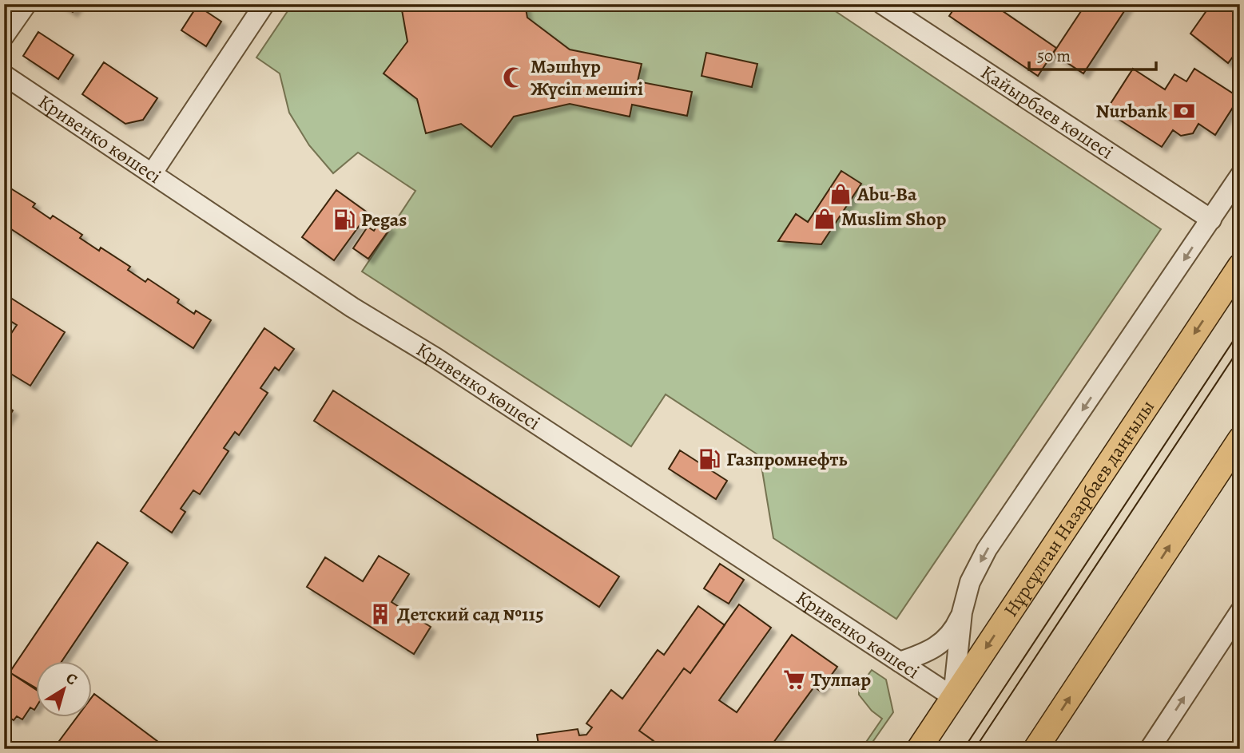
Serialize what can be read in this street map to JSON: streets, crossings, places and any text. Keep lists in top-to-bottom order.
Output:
{
  "streets": {
    "main road": ["Нұрсұлтан Назарбаев даңғылы"],
    "street": ["Қайырбаев көшесі", "Кривенко көшесі"]
  },
  "crossings": [
    ["Кривенко көшесі", "Нұрсұлтан Назарбаев даңғылы"]
  ],
  "places": {
    "mosque": ["Мәшһүр Жүсіп мешіті"],
    "bank": ["Nurbank"],
    "shop": ["Abu-Ba", "Muslim Shop"],
    "fuel station": ["Pegas", "Газпромнефть"],
    "building": ["Детский сад №115"],
    "supermarket": ["Тулпар"]
  },
  "scale_bar": "50 m",
  "north": "top right"
}
